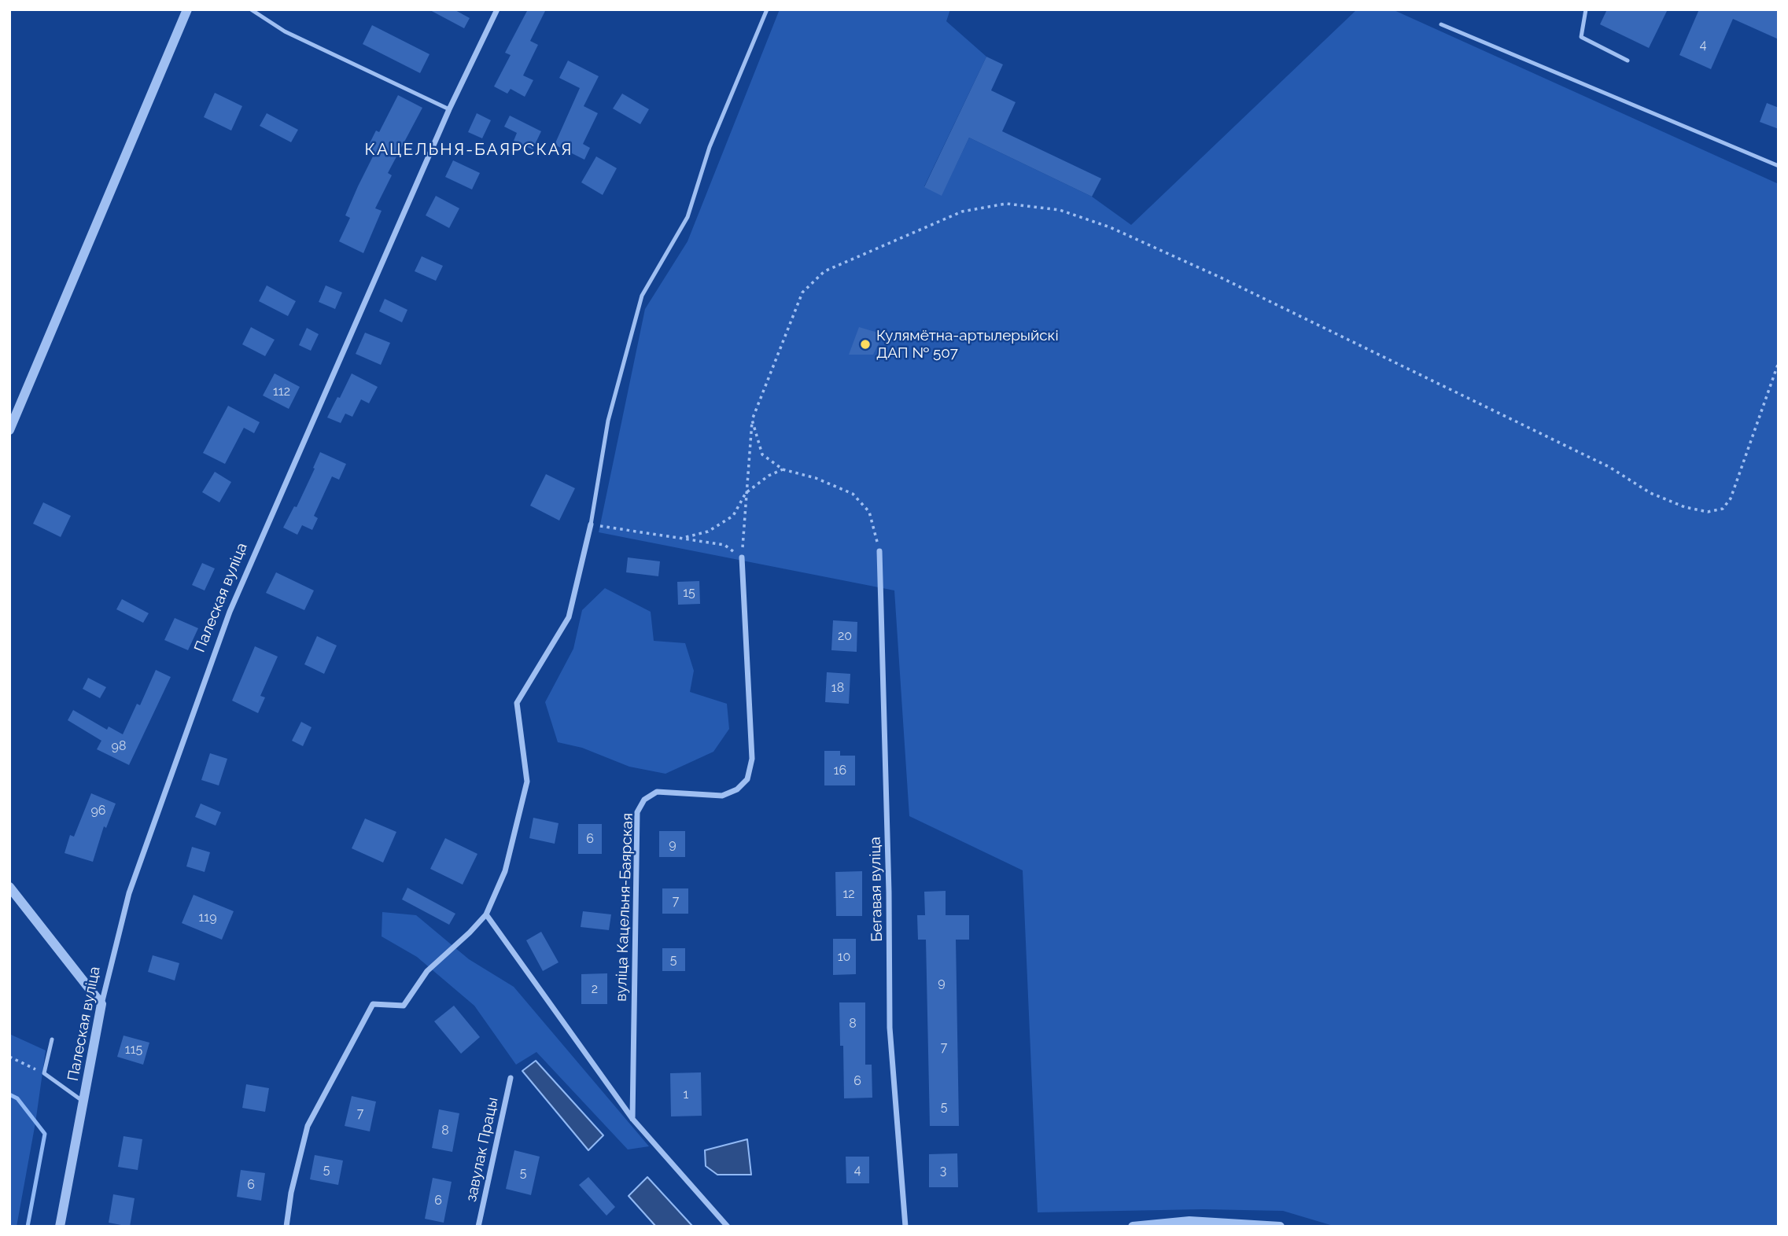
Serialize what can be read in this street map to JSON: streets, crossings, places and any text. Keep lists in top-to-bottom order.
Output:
{
  "streets": {
    "street": [
      "Палеская вуліца",
      "Бегавая вуліца",
      "вуліца Кацельня-Баярская",
      "завулак Працы"
    ]
  },
  "districts": ["КАЦЕЛЬНЯ-БАЯРСКАЯ"],
  "places": ["Кулямётна-артылерыйскі ДАП № 507"],
  "house_numbers": [
    "4",
    "112",
    "15",
    "20",
    "18",
    "98",
    "16",
    "96",
    "6",
    "9",
    "12",
    "7",
    "119",
    "10",
    "5",
    "9",
    "2",
    "8",
    "7",
    "115",
    "6",
    "1",
    "5",
    "7",
    "8",
    "5",
    "4",
    "3",
    "5",
    "6",
    "6"
  ]
}
